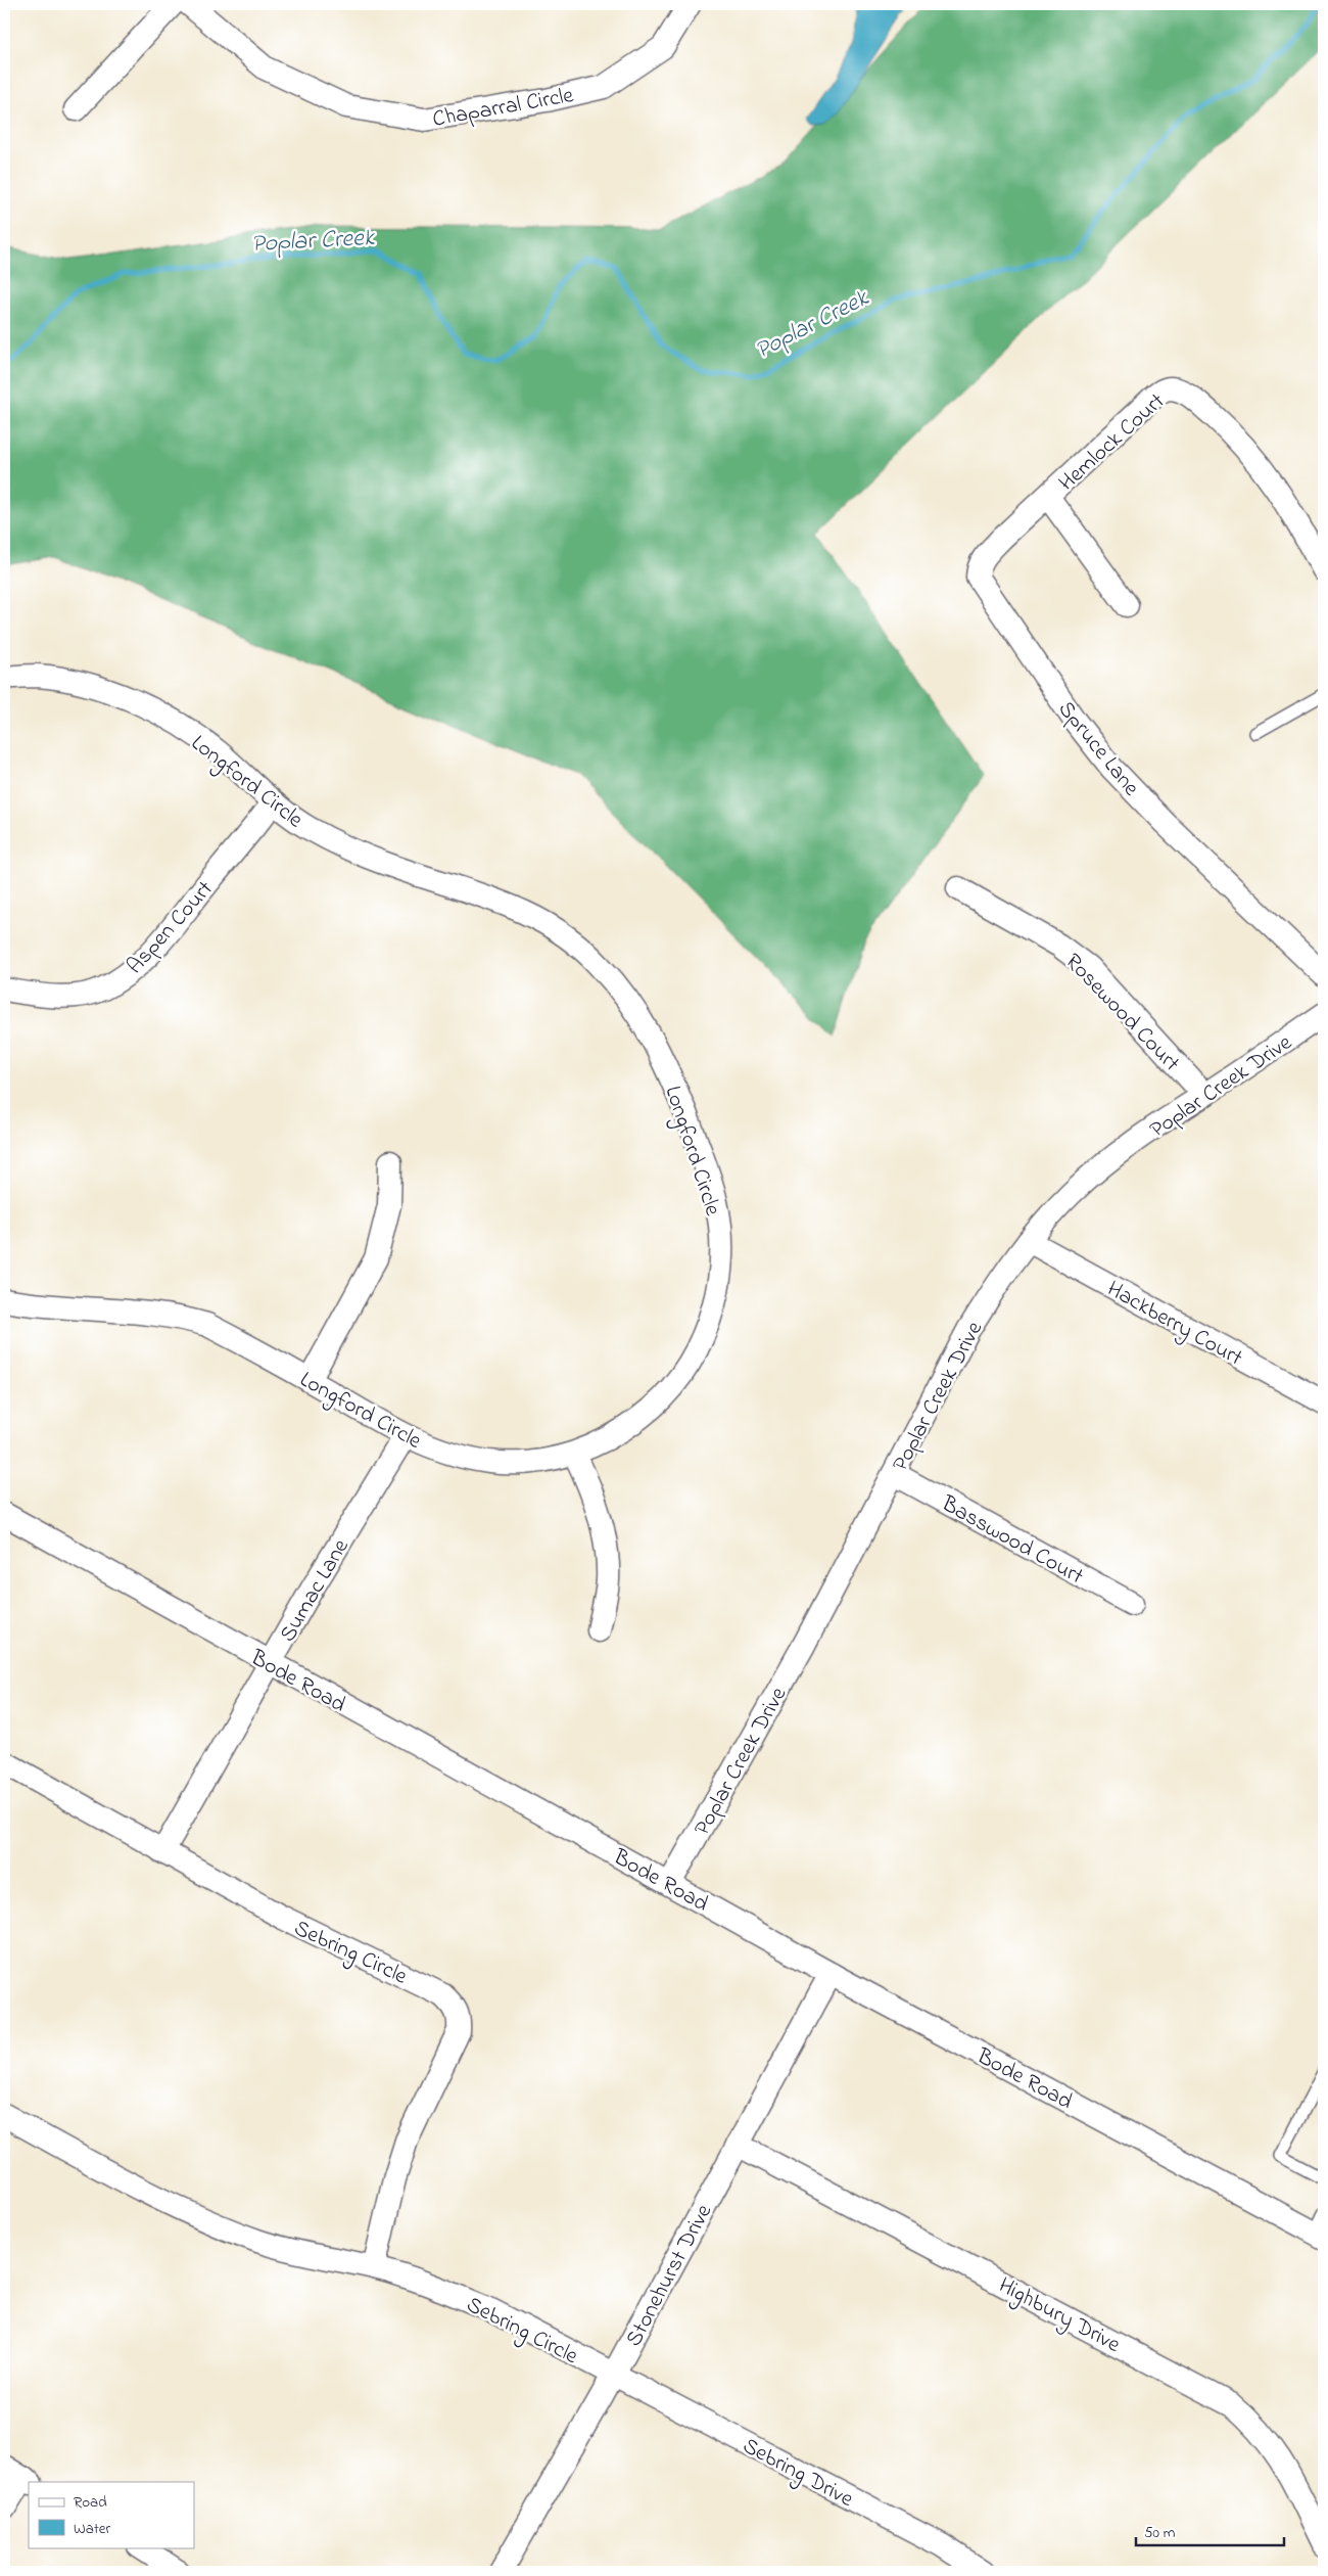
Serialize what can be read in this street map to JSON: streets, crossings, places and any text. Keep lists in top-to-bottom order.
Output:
{
  "streets": {
    "street": [
      "Chaparral Circle",
      "Hemlock Court",
      "Spruce Lane",
      "Longford Circle",
      "Aspen Court",
      "Rosewood Court",
      "Poplar Creek Drive",
      "Hackberry Court",
      "Basswood Court",
      "Sumac Lane",
      "Bode Road",
      "Sebring Circle",
      "Stonehurst Drive",
      "Highbury Drive",
      "Sebring Drive"
    ]
  },
  "crossings": [
    ["Hemlock Court", "Spruce Lane"],
    ["Longford Circle", "Aspen Court"],
    ["Longford Circle", "Sumac Lane"],
    ["Rosewood Court", "Poplar Creek Drive"],
    ["Poplar Creek Drive", "Hackberry Court"],
    ["Poplar Creek Drive", "Basswood Court"],
    ["Poplar Creek Drive", "Bode Road"],
    ["Sumac Lane", "Bode Road"],
    ["Sumac Lane", "Sebring Circle"],
    ["Bode Road", "Stonehurst Drive"],
    ["Sebring Circle", "Stonehurst Drive"],
    ["Sebring Circle", "Sebring Drive"],
    ["Stonehurst Drive", "Highbury Drive"],
    ["Stonehurst Drive", "Sebring Drive"]
  ],
  "water": ["Poplar Creek"],
  "legend": ["Road", "Water"],
  "scale_bar": "50 m"
}
